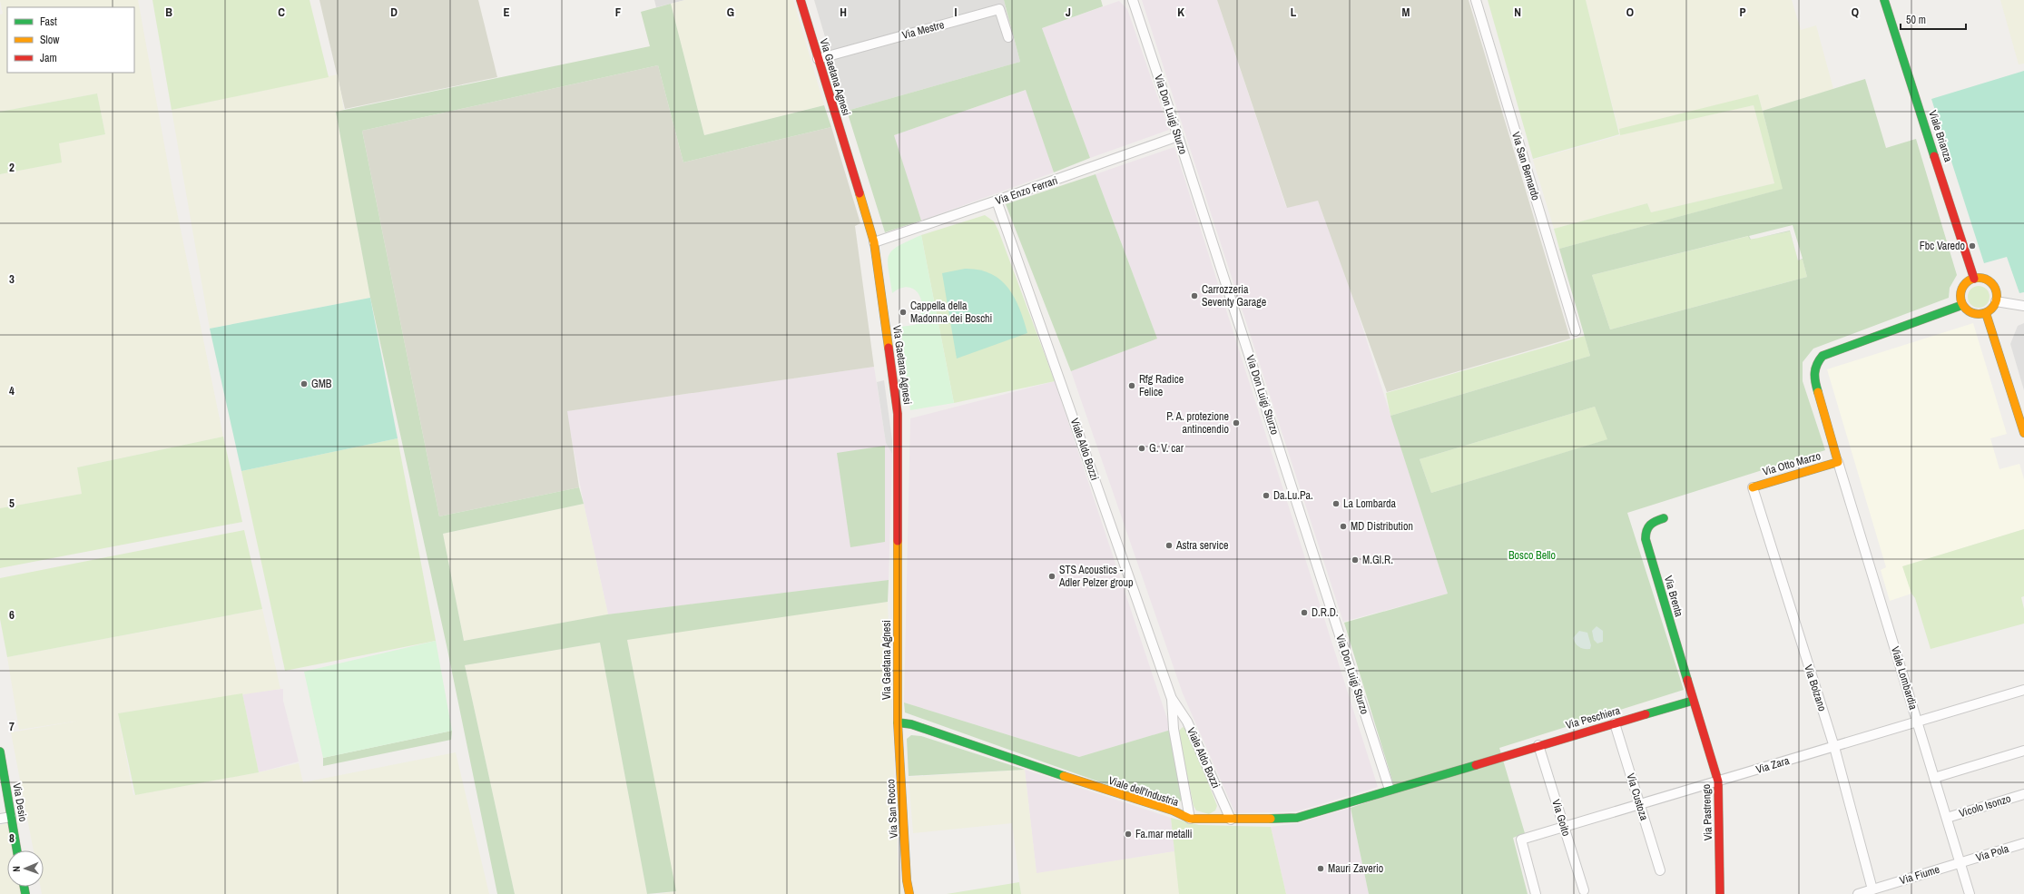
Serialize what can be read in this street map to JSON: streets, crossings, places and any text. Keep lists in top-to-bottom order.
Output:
{
  "streets": {
    "street": [
      "Via Mestre",
      "Via Gaetana Agnesi",
      "Via Don Luigi Sturzo",
      "Viale Brianza",
      "Via San Bernardo",
      "Via Enzo Ferrari",
      "Viale Aldo Bozzi",
      "Via Otto Marzo",
      "Via Brenta",
      "Viale Lombardia",
      "Via Bolzano",
      "Via Peschiera",
      "Via Zara",
      "Viale dell'Industria",
      "Via Custoza",
      "Via Desio",
      "Vicolo Isonzo",
      "Via San Rocco",
      "Via Pastrengo",
      "Via Goito",
      "Via Pola",
      "Via Fiume"
    ]
  },
  "crossings": [
    ["Via Mestre", "Via Gaetana Agnesi"],
    ["Via Gaetana Agnesi", "Via Enzo Ferrari"],
    ["Via Gaetana Agnesi", "Viale dell'Industria"],
    ["Via Gaetana Agnesi", "Via San Rocco"],
    ["Via Don Luigi Sturzo", "Via Enzo Ferrari"],
    ["Via Don Luigi Sturzo", "Via Peschiera"],
    ["Via Don Luigi Sturzo", "Viale dell'Industria"],
    ["Via Enzo Ferrari", "Viale Aldo Bozzi"],
    ["Viale Aldo Bozzi", "Viale dell'Industria"],
    ["Via Otto Marzo", "Viale Lombardia"],
    ["Via Otto Marzo", "Via Bolzano"],
    ["Via Brenta", "Via Pastrengo"],
    ["Viale Lombardia", "Via Zara"],
    ["Viale Lombardia", "Vicolo Isonzo"],
    ["Viale Lombardia", "Via Pola"],
    ["Viale Lombardia", "Via Fiume"],
    ["Via Bolzano", "Via Zara"],
    ["Via Bolzano", "Via Fiume"],
    ["Via Peschiera", "Viale dell'Industria"],
    ["Via Peschiera", "Via Custoza"],
    ["Via Peschiera", "Via Pastrengo"],
    ["Via Peschiera", "Via Goito"],
    ["Via Zara", "Via Custoza"],
    ["Via Zara", "Via Pastrengo"],
    ["Via Zara", "Via Goito"],
    ["Viale dell'Industria", "Via San Rocco"],
    ["Via Pola", "Via Fiume"]
  ],
  "parks": ["Bosco Bello"],
  "places": [
    "Fbc Varedo",
    "Carrozzeria Seventy Garage",
    "Cappella della Madonna dei Boschi",
    "GMB",
    "Rfg Radice Felice",
    "P. A. protezione antincendio",
    "G. V. car",
    "Da.Lu.Pa.",
    "La Lombarda",
    "MD Distribution",
    "Astra service",
    "M.GI.R.",
    "STS Acoustics - Adler Pelzer group",
    "D.R.D.",
    "Fa.mar metalli",
    "Mauri Zaverio"
  ],
  "legend": ["Fast", "Slow", "Jam"],
  "scale_bar": "50 m",
  "north": "left",
  "grid": {
    "columns": [
      "B",
      "C",
      "D",
      "E",
      "F",
      "G",
      "H",
      "I",
      "J",
      "K",
      "L",
      "M",
      "N",
      "O",
      "P",
      "Q"
    ],
    "rows": [
      "2",
      "3",
      "4",
      "5",
      "6",
      "7",
      "8"
    ]
  }
}
